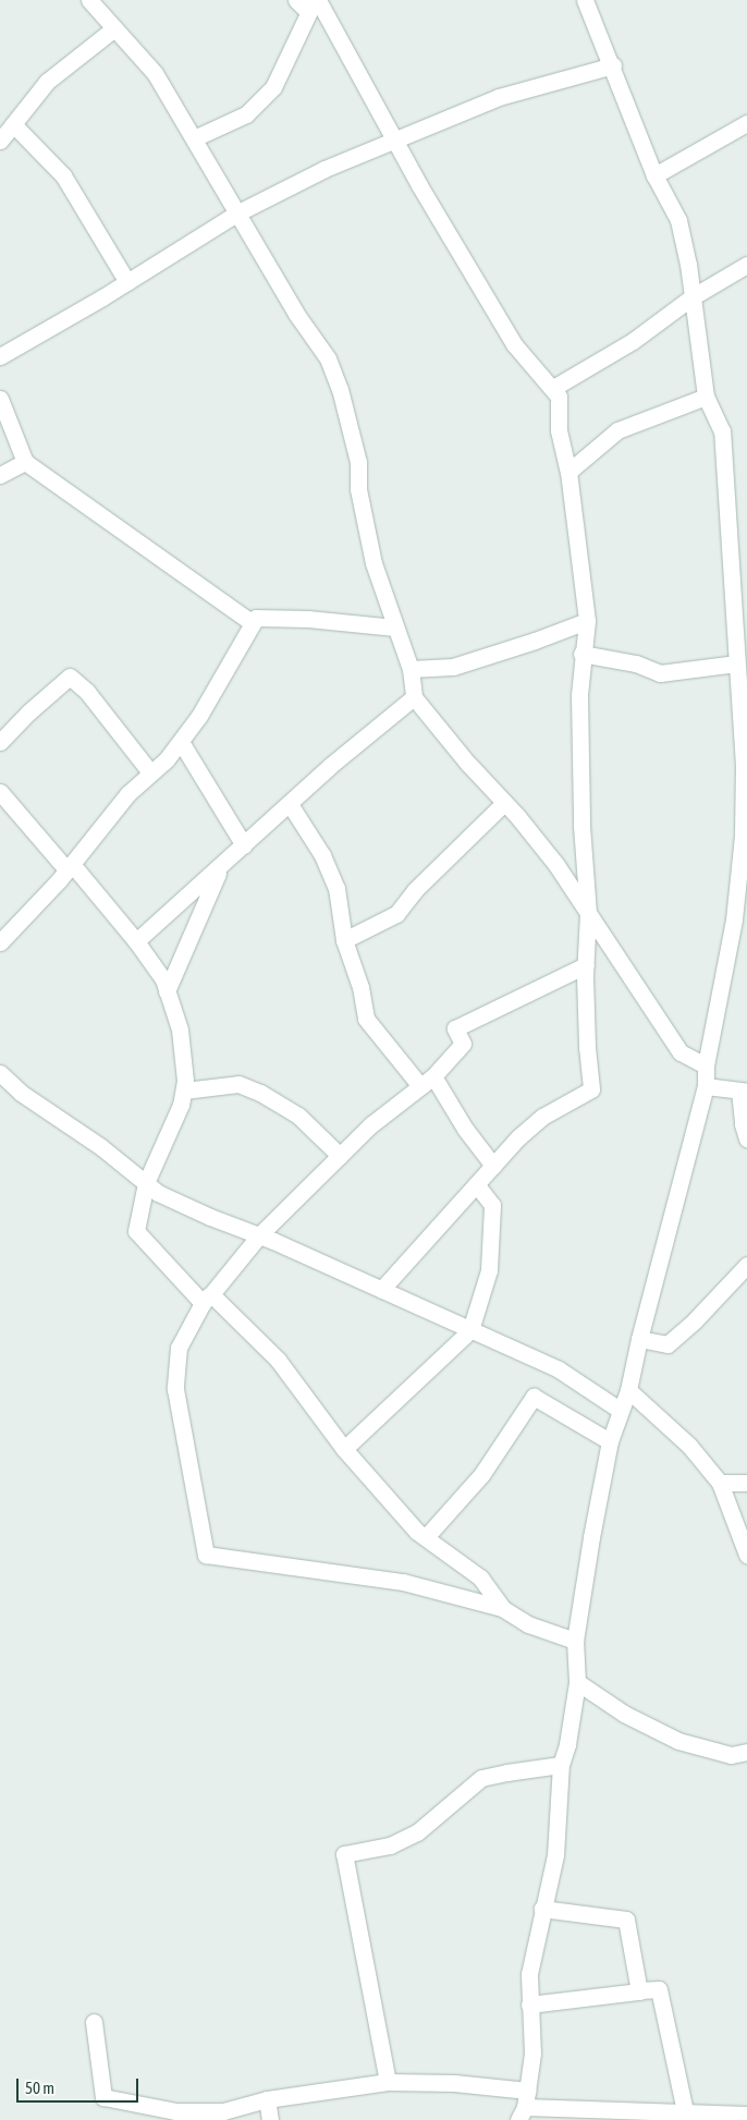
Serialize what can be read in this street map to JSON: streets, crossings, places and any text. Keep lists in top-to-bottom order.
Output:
{
  "scale_bar": "50 m"
}
